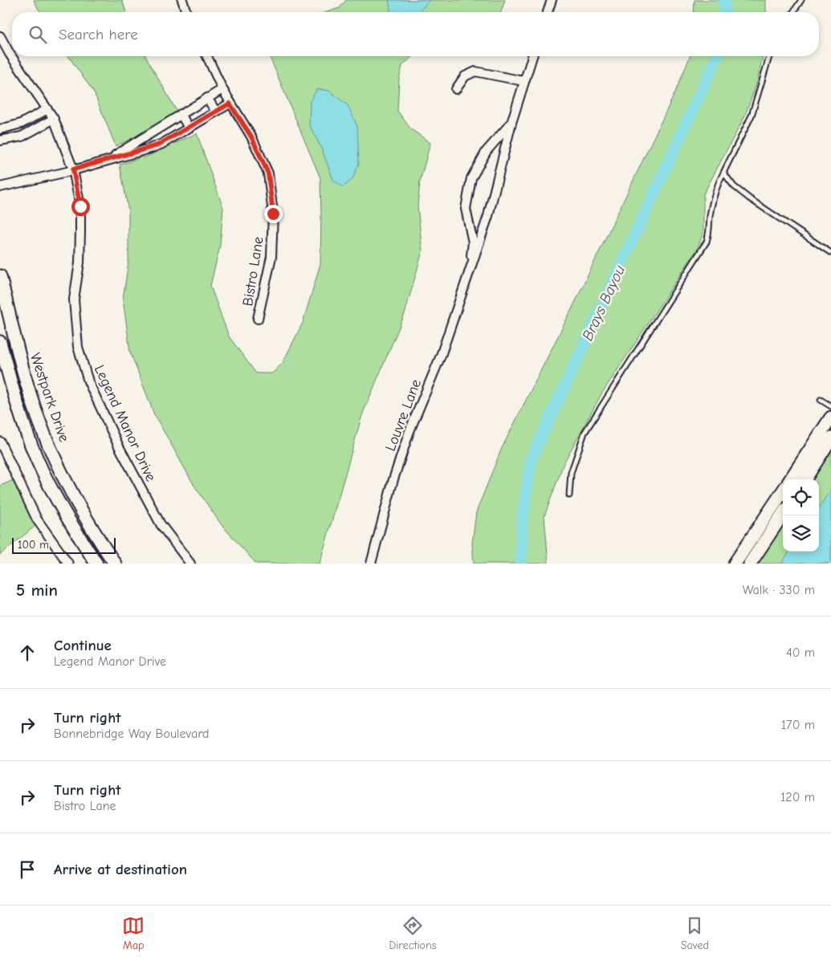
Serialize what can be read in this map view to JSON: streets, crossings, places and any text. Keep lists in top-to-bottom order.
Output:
{
  "streets": {
    "main road": ["Westpark Drive"],
    "street": ["Bistro Lane", "Louvre Lane", "Legend Manor Drive"]
  },
  "water": ["Brays Bayou"],
  "scale_bar": "100 m",
  "page": {
    "search": "Search here",
    "scale": "100 m",
    "heading": ["5 min", "Walk · 330 m"],
    "list": [
      ["Continue", "Legend Manor Drive", "40 m"],
      ["Turn right", "Bonnebridge Way Boulevard", "170 m"],
      ["Turn right", "Bistro Lane", "120 m"],
      "Arrive at destination"
    ],
    "nav": ["Map", "Directions", "Saved"]
  }
}
